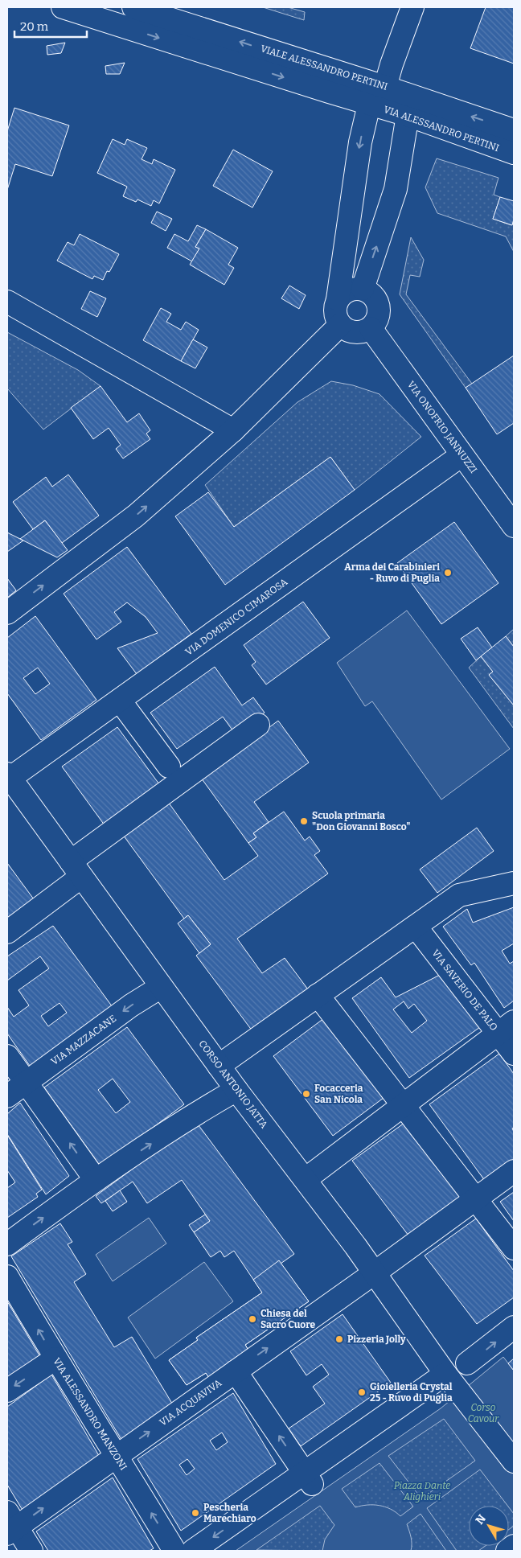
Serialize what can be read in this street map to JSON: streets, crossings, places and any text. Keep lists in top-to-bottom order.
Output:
{
  "streets": {
    "street": [
      "VIALE ALESSANDRO PERTINI",
      "VIA ALESSANDRO PERTINI",
      "VIA ONOFRIO JANNUZZI",
      "VIA DOMENICO CIMAROSA",
      "VIA SAVERIO DE PALO",
      "VIA MAZZACANE",
      "CORSO ANTONIO JATTA",
      "VIA ACQUAVIVA",
      "VIA ALESSANDRO MANZONI"
    ]
  },
  "crossings": [
    ["VIA ONOFRIO JANNUZZI", "VIA DOMENICO CIMAROSA"],
    ["VIA DOMENICO CIMAROSA", "CORSO ANTONIO JATTA"],
    ["VIA MAZZACANE", "CORSO ANTONIO JATTA"],
    ["CORSO ANTONIO JATTA", "VIA ACQUAVIVA"],
    ["VIA ACQUAVIVA", "VIA ALESSANDRO MANZONI"]
  ],
  "parks": ["Corso Cavour", "Piazza Dante Alighieri"],
  "places": [
    "Arma dei Carabinieri - Ruvo di Puglia",
    "Scuola primaria \"Don Giovanni Bosco\"",
    "Focacceria San Nicola",
    "Chiesa del Sacro Cuore",
    "Pizzeria Jolly",
    "Gioielleria Crystal 25 - Ruvo di Puglia",
    "Pescheria Marechiaro"
  ],
  "scale_bar": "20 m",
  "north": "top left"
}
